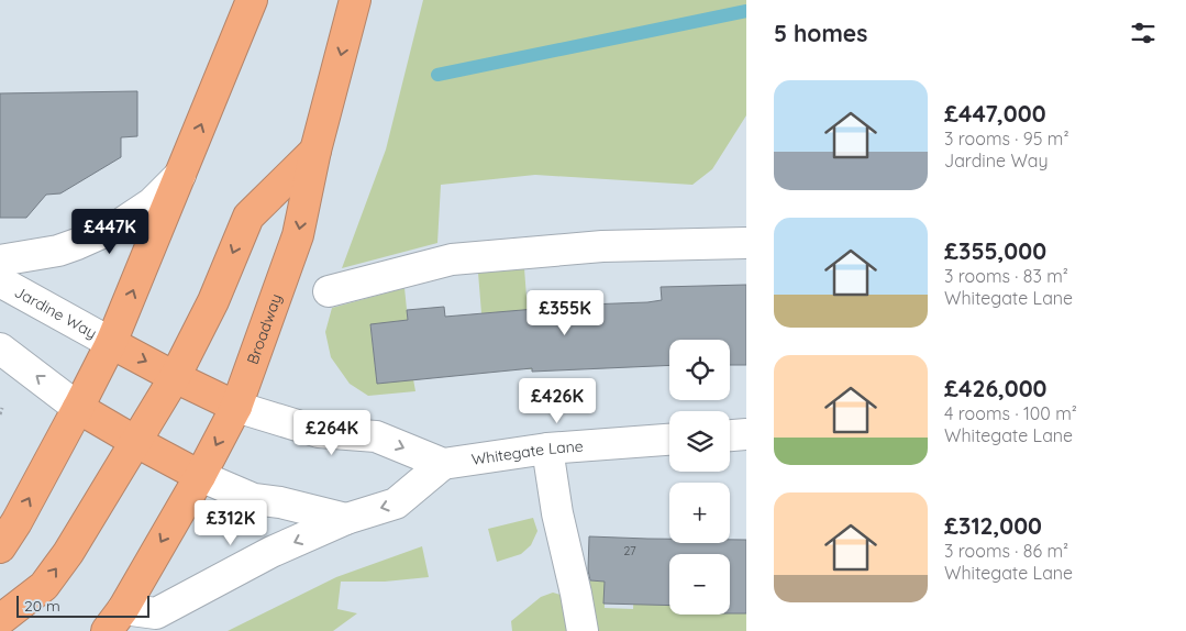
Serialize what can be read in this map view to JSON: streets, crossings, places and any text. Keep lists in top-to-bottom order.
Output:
{
  "streets": {
    "highway": ["Broadway"],
    "street": ["Jardine Way", "Whitegate Lane"]
  },
  "house_numbers": ["27"],
  "scale_bar": "20 m",
  "page": {
    "heading": "5 homes",
    "list": [
      {
        "name": "£447,000",
        "note": "3 rooms · 95 m² · Jardine Way"
      },
      {
        "name": "£355,000",
        "note": "3 rooms · 83 m² · Whitegate Lane"
      },
      {
        "name": "£426,000",
        "note": "4 rooms · 100 m² · Whitegate Lane"
      },
      {
        "name": "£312,000",
        "note": "3 rooms · 86 m² · Whitegate Lane"
      }
    ],
    "price": [
      "£447K",
      "£355K",
      "£426K",
      "£264K",
      "£312K"
    ],
    "map_buttons": ["+", "−"],
    "scale": "20 m"
  }
}
